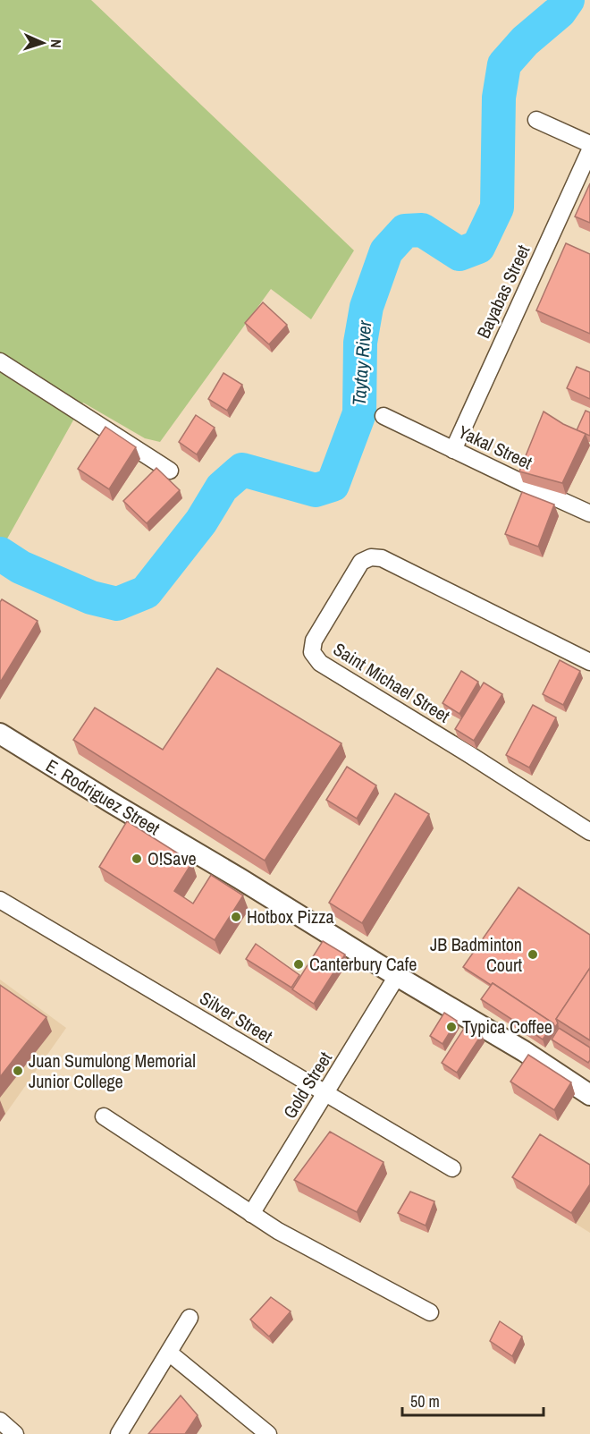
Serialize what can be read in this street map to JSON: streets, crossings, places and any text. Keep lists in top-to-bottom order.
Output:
{
  "streets": {
    "street": [
      "Bayabas Street",
      "Yakal Street",
      "Saint Michael Street",
      "E. Rodriguez Street",
      "Silver Street",
      "Gold Street"
    ]
  },
  "crossings": [
    ["Bayabas Street", "Yakal Street"],
    ["E. Rodriguez Street", "Gold Street"],
    ["Silver Street", "Gold Street"]
  ],
  "water": ["Taytay River"],
  "places": [
    "O!Save",
    "Hotbox Pizza",
    "JB Badminton Court",
    "Canterbury Cafe",
    "Typica Coffee",
    "Juan Sumulong Memorial Junior College"
  ],
  "scale_bar": "50 m",
  "north": "right"
}
